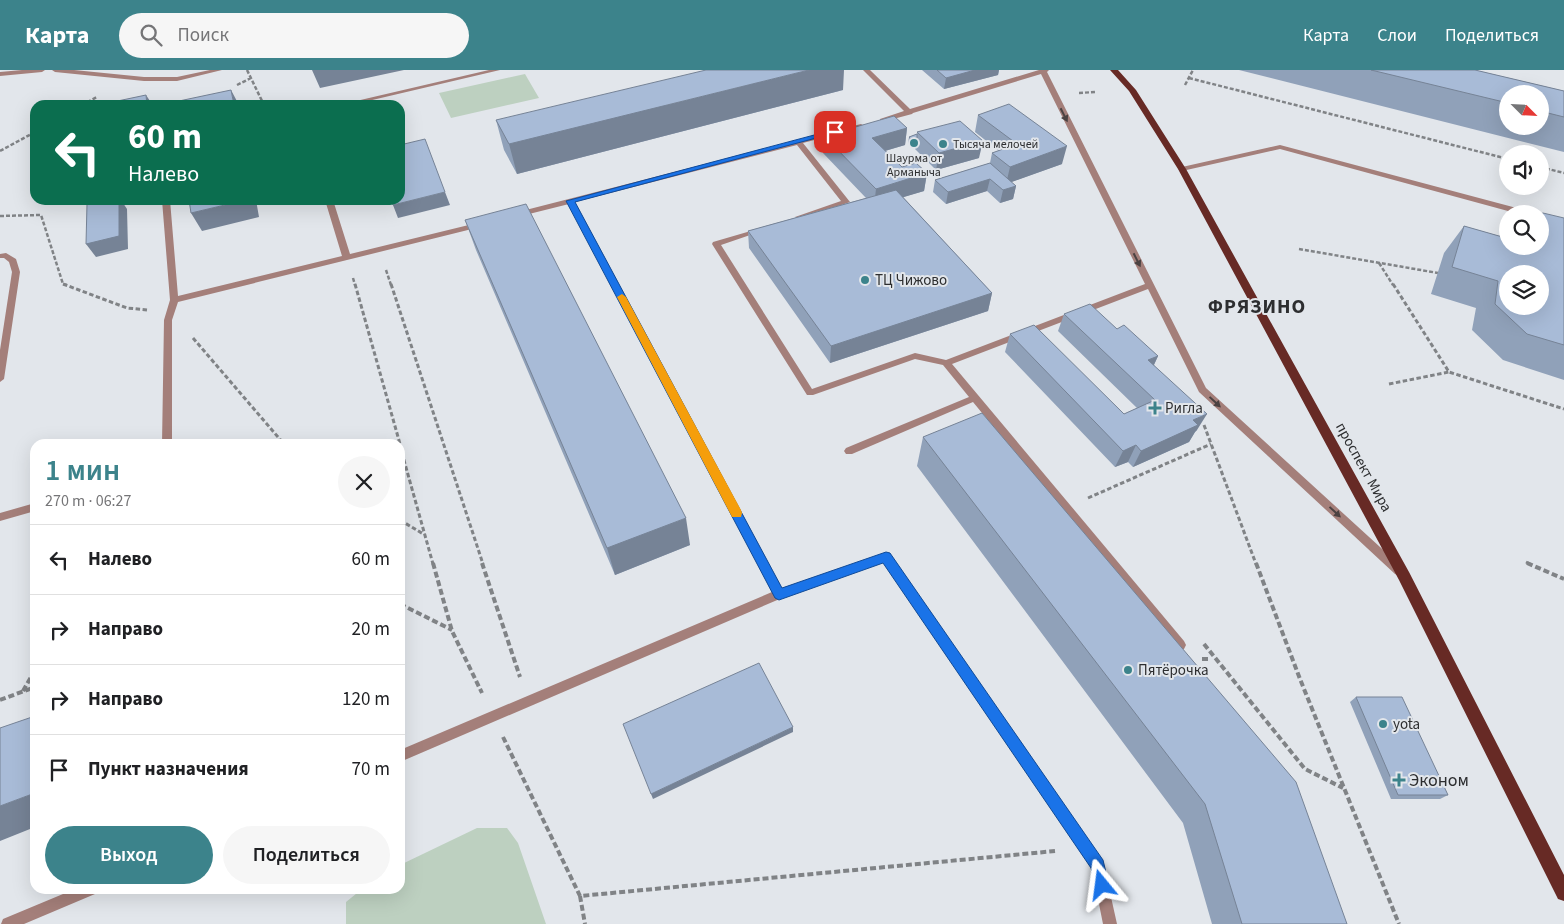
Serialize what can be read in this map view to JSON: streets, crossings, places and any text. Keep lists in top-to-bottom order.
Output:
{
  "streets": {
    "main road": ["проспект Мира"]
  },
  "districts": ["ФРЯЗИНО"],
  "places": {
    "other": [
      "Шаурма от Арманыча",
      "Тысяча мелочей",
      "ТЦ Чижово",
      "Пятёрочка",
      "yota"
    ],
    "health": ["Ригла", "Эконом"]
  },
  "north": "bottom right",
  "page": {
    "header": "Карта",
    "search": "Поиск",
    "nav": ["Карта", "Слои", "Поделиться"],
    "turn": ["60 m", "Налево"],
    "heading": ["1 мин", "270 m · 06:27"],
    "list": [
      {
        "name": "Налево",
        "value": "60 m"
      },
      {
        "name": "Направо",
        "value": "20 m"
      },
      {
        "name": "Направо",
        "value": "120 m"
      },
      {
        "name": "Пункт назначения",
        "value": "70 m"
      }
    ],
    "buttons": ["Выход", "Поделиться"]
  }
}
